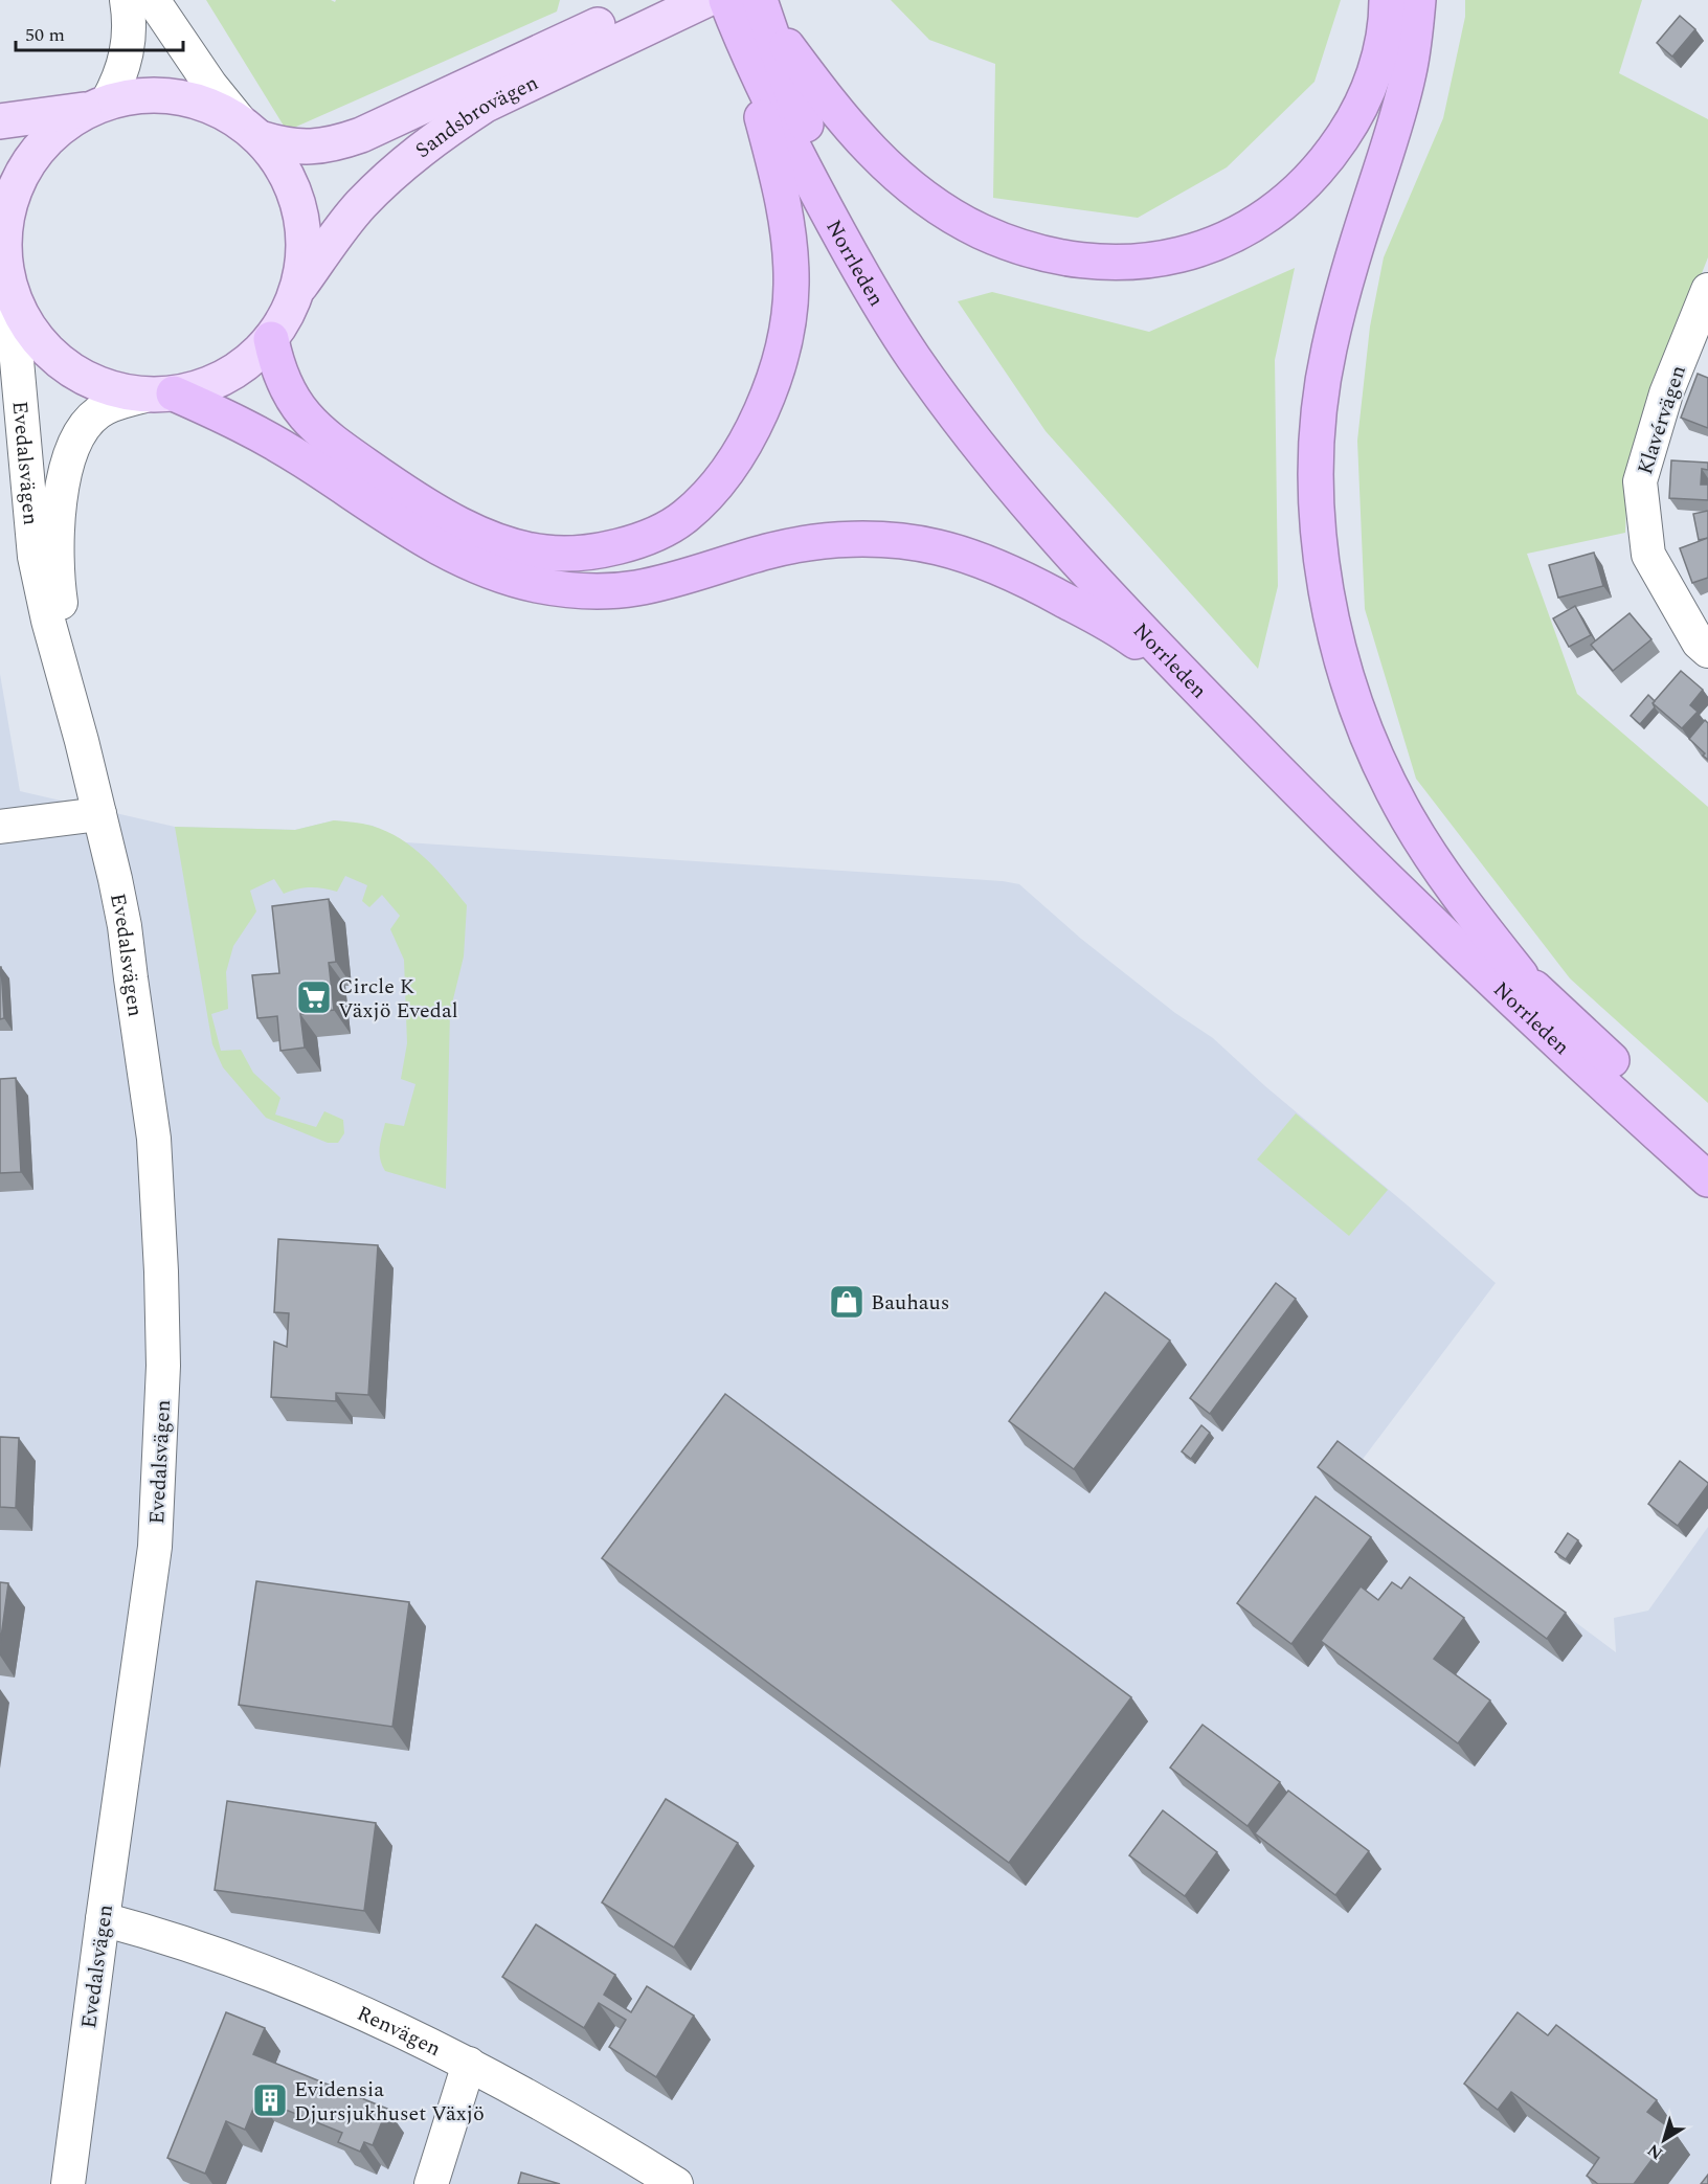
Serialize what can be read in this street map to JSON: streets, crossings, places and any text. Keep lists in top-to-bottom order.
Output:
{
  "streets": {
    "highway": ["Norrleden"],
    "main road": ["Sandsbrovägen"],
    "street": ["Klavérvägen", "Evedalsvägen", "Renvägen"]
  },
  "crossings": [
    ["Evedalsvägen", "Renvägen"]
  ],
  "places": {
    "supermarket": ["Circle K Växjö Evedal"],
    "shop": ["Bauhaus"],
    "building": ["Evidensia Djursjukhuset Växjö"]
  },
  "scale_bar": "50 m",
  "north": "bottom left"
}
